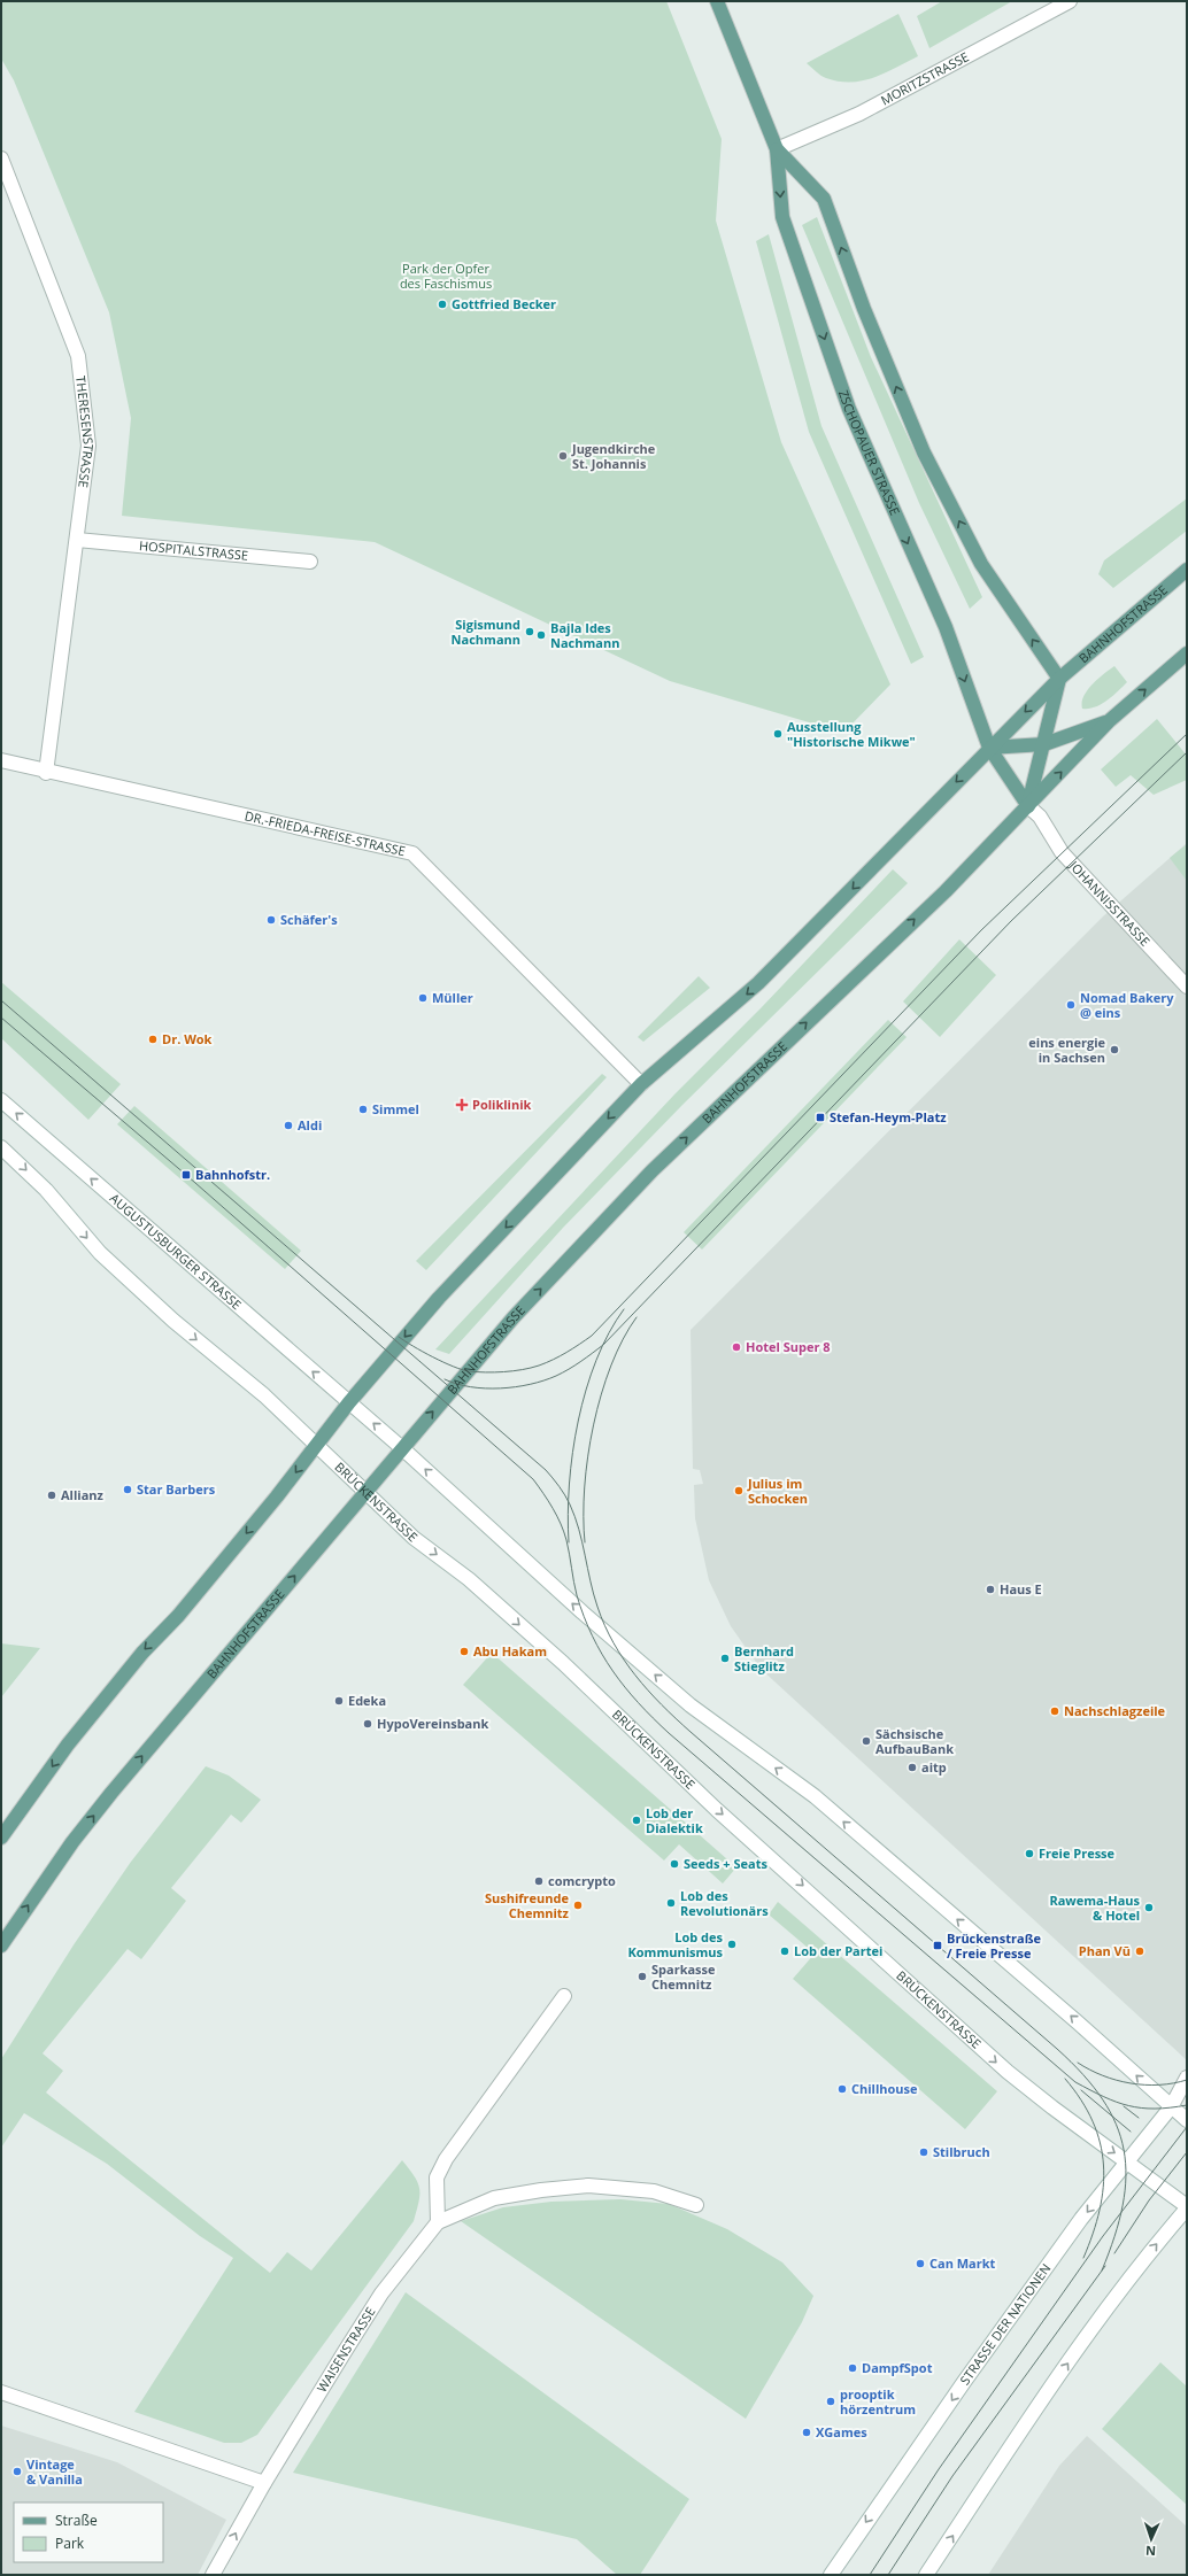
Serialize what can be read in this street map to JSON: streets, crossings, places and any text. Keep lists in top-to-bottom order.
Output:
{
  "streets": {
    "main road": [
      "MORITZSTRASSE",
      "THERESENSTRASSE",
      "ZSCHOPAUER STRASSE",
      "HOSPITALSTRASSE",
      "BAHNHOFSTRASSE",
      "DR.-FRIEDA-FREISE-STRASSE",
      "JOHANNISSTRASSE",
      "AUGUSTUSBURGER STRASSE",
      "BRÜCKENSTRASSE",
      "STRASSE DER NATIONEN",
      "WAISENSTRASSE"
    ]
  },
  "crossings": [
    ["MORITZSTRASSE", "ZSCHOPAUER STRASSE"],
    ["THERESENSTRASSE", "HOSPITALSTRASSE"],
    ["THERESENSTRASSE", "DR.-FRIEDA-FREISE-STRASSE"],
    ["ZSCHOPAUER STRASSE", "BAHNHOFSTRASSE"],
    ["ZSCHOPAUER STRASSE", "JOHANNISSTRASSE"],
    ["BAHNHOFSTRASSE", "DR.-FRIEDA-FREISE-STRASSE"],
    ["BAHNHOFSTRASSE", "JOHANNISSTRASSE"],
    ["BAHNHOFSTRASSE", "AUGUSTUSBURGER STRASSE"],
    ["BAHNHOFSTRASSE", "BRÜCKENSTRASSE"],
    ["BRÜCKENSTRASSE", "STRASSE DER NATIONEN"]
  ],
  "parks": ["Park der Opfer des Faschismus"],
  "places": {
    "other": [
      "Gottfried Becker",
      "Jugendkirche St. Johannis",
      "Sigismund Nachmann",
      "Bajla Ides Nachmann",
      "Ausstellung \"Historische Mikwe\"",
      "Schäfer's",
      "Müller",
      "Nomad Bakery @ eins",
      "Dr. Wok",
      "eins energie in Sachsen",
      "Simmel",
      "Aldi",
      "Hotel Super 8",
      "Star Barbers",
      "Julius im Schocken",
      "Allianz",
      "Haus E",
      "Abu Hakam",
      "Bernhard Stieglitz",
      "Edeka",
      "Nachschlagzeile",
      "HypoVereinsbank",
      "Sächsische AufbauBank",
      "aitp",
      "Lob der Dialektik",
      "Freie Presse",
      "Seeds + Seats",
      "comcrypto",
      "Lob des Revolutionärs",
      "Sushifreunde Chemnitz",
      "Rawema-Haus & Hotel",
      "Lob des Kommunismus",
      "Lob der Partei",
      "Phan Vū",
      "Sparkasse Chemnitz",
      "Chillhouse",
      "Stilbruch",
      "Can Markt",
      "DampfSpot",
      "prooptik hörzentrum",
      "XGames",
      "Vintage & Vanilla"
    ],
    "health": ["Poliklinik"],
    "transit": ["Stefan-Heym-Platz", "Bahnhofstr.", "Brückenstraße / Freie Presse"]
  },
  "legend": ["Straße", "Park"],
  "north": "bottom"
}
